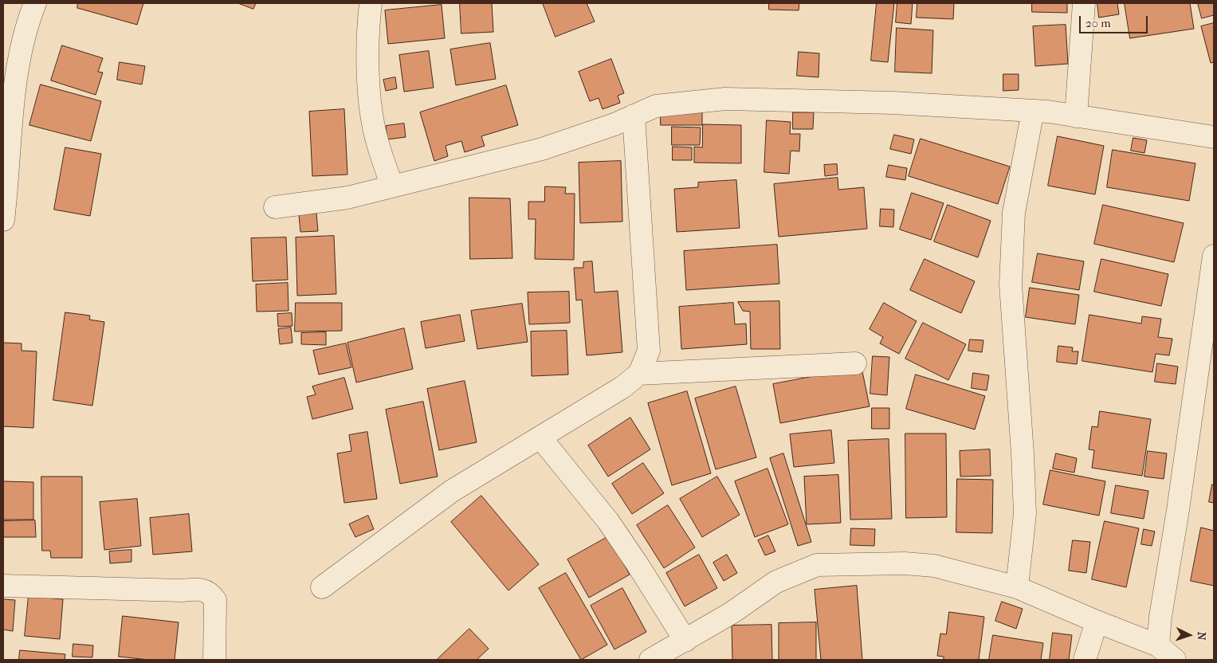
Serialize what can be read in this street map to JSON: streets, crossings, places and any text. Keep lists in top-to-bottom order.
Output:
{
  "scale_bar": "20 m",
  "north": "right"
}
